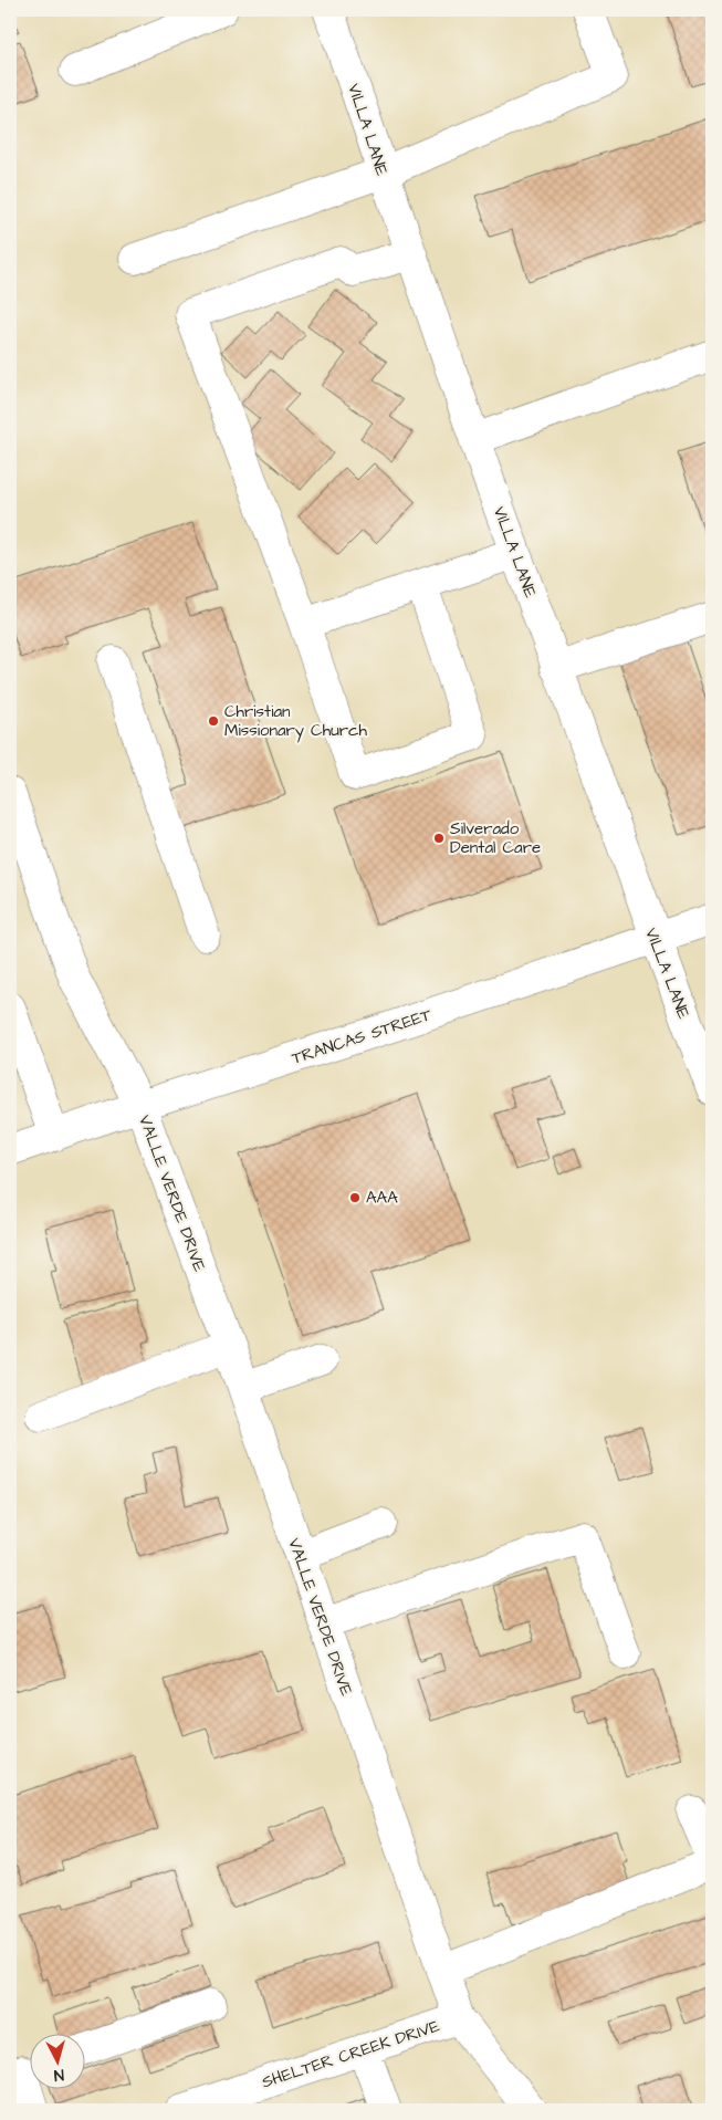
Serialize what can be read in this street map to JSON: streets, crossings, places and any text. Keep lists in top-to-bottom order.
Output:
{
  "streets": {
    "street": [
      "VILLA LANE",
      "TRANCAS STREET",
      "VALLE VERDE DRIVE",
      "SHELTER CREEK DRIVE"
    ]
  },
  "crossings": [
    ["VILLA LANE", "TRANCAS STREET"],
    ["TRANCAS STREET", "VALLE VERDE DRIVE"],
    ["VALLE VERDE DRIVE", "SHELTER CREEK DRIVE"]
  ],
  "places": ["Christian Missionary Church", "Silverado Dental Care", "AAA"],
  "north": "bottom"
}
